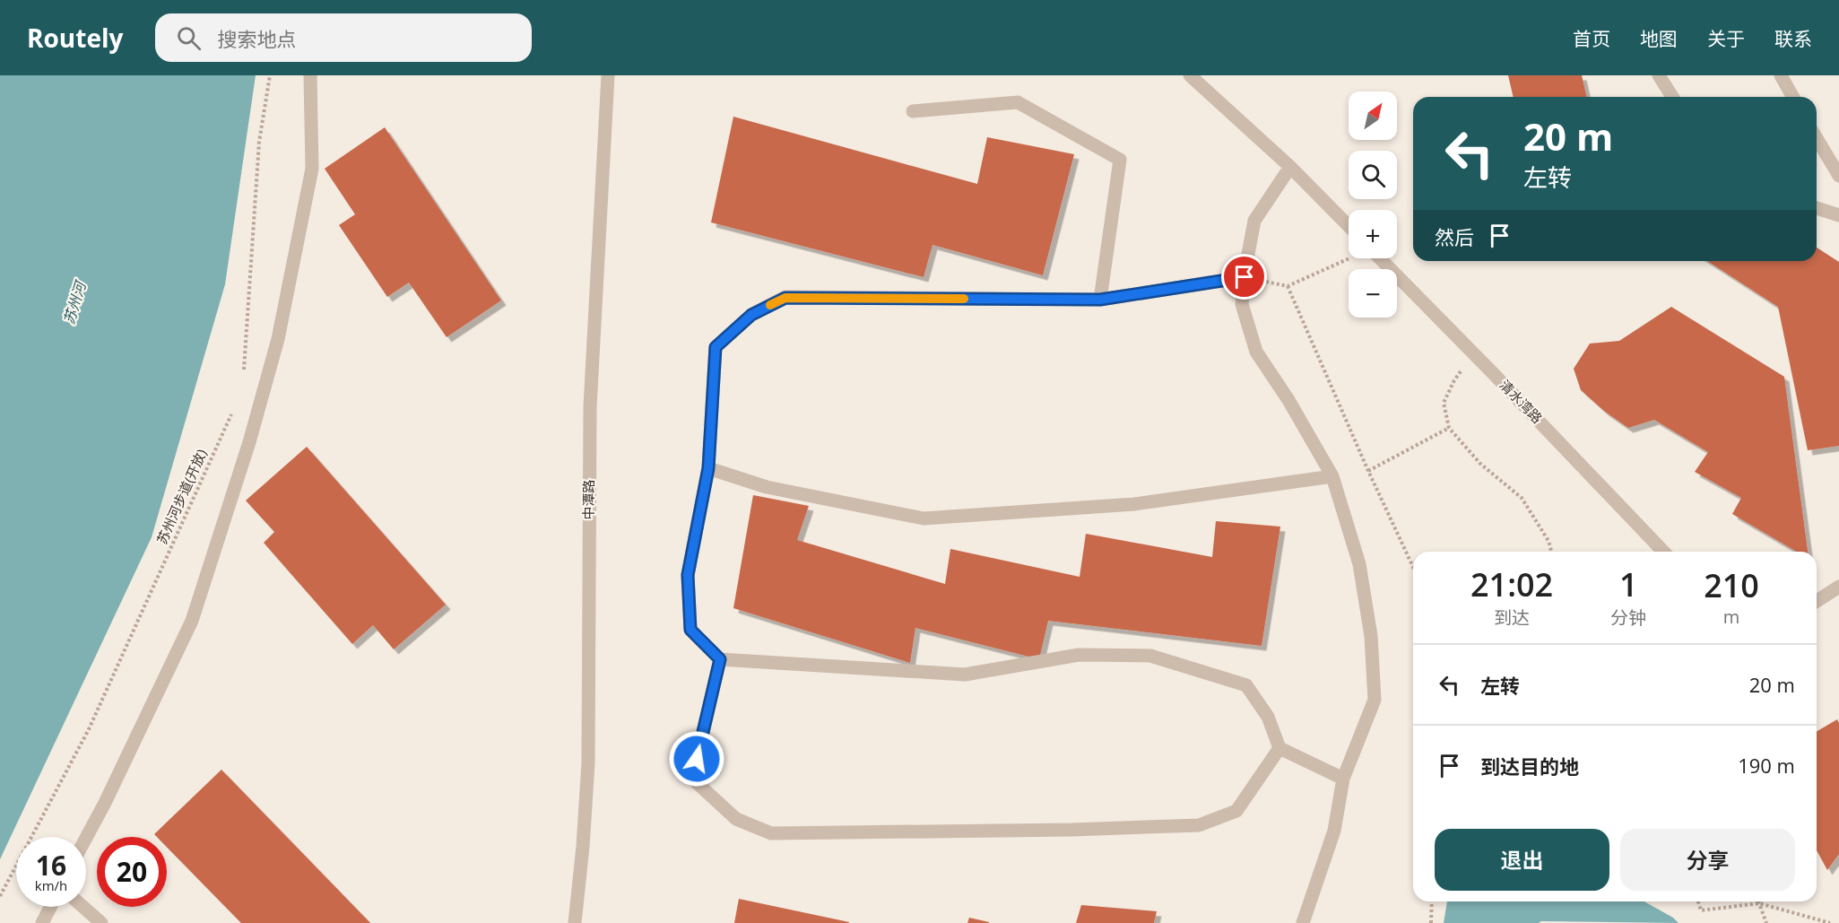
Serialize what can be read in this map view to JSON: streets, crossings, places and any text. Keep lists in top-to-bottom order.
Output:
{
  "streets": {
    "street": ["清水湾路", "中潭路"],
    "path": ["苏州河步道(开放)"]
  },
  "water": ["苏州河"],
  "north": "top right",
  "page": {
    "header": "Routely",
    "search": "搜索地点",
    "nav": [
      "首页",
      "地图",
      "关于",
      "联系"
    ],
    "map_buttons": ["+", "−"],
    "turn": ["20 m", "左转"],
    "then": "然后",
    "eta": [
      "21:02",
      "到达",
      "1",
      "分钟",
      "210",
      "m"
    ],
    "list": [
      {
        "name": "左转",
        "value": "20 m"
      },
      {
        "name": "到达目的地",
        "value": "190 m"
      }
    ],
    "buttons": ["退出", "分享"],
    "speed": "16 km/h",
    "limit": "20"
  }
}
